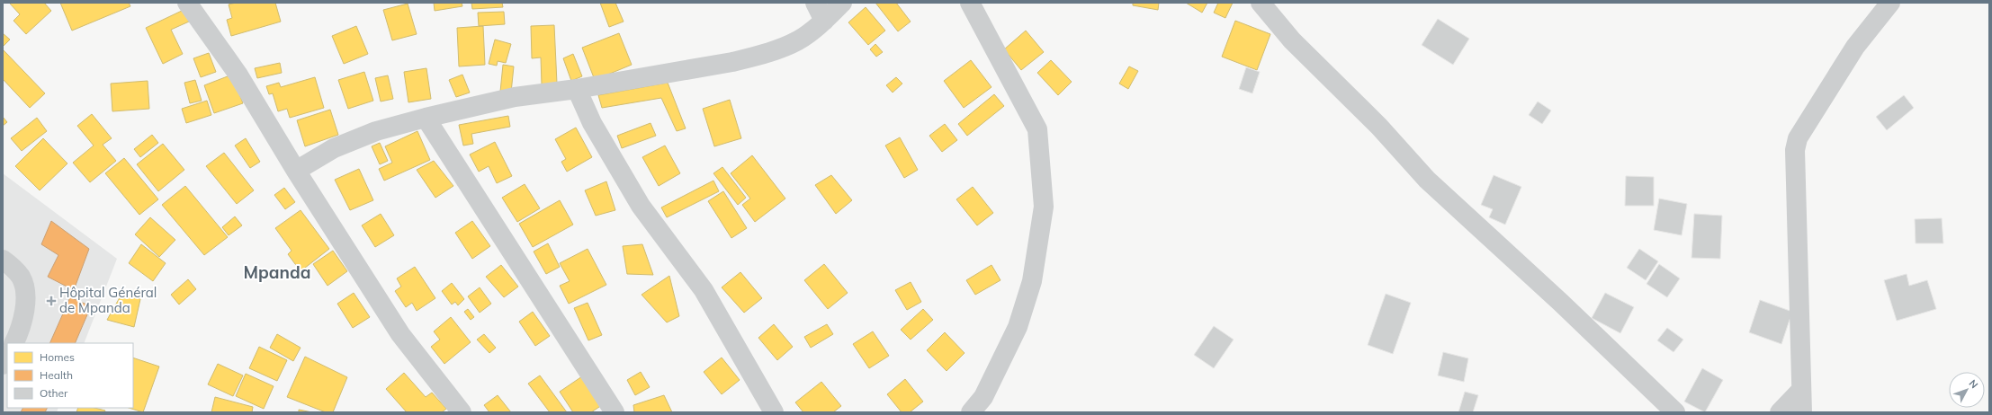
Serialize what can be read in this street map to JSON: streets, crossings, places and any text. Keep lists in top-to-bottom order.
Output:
{
  "districts": ["Mpanda"],
  "places": {
    "health": ["Hôpital Général de Mpanda"]
  },
  "legend": ["Homes", "Health", "Other"],
  "north": "top right"
}
